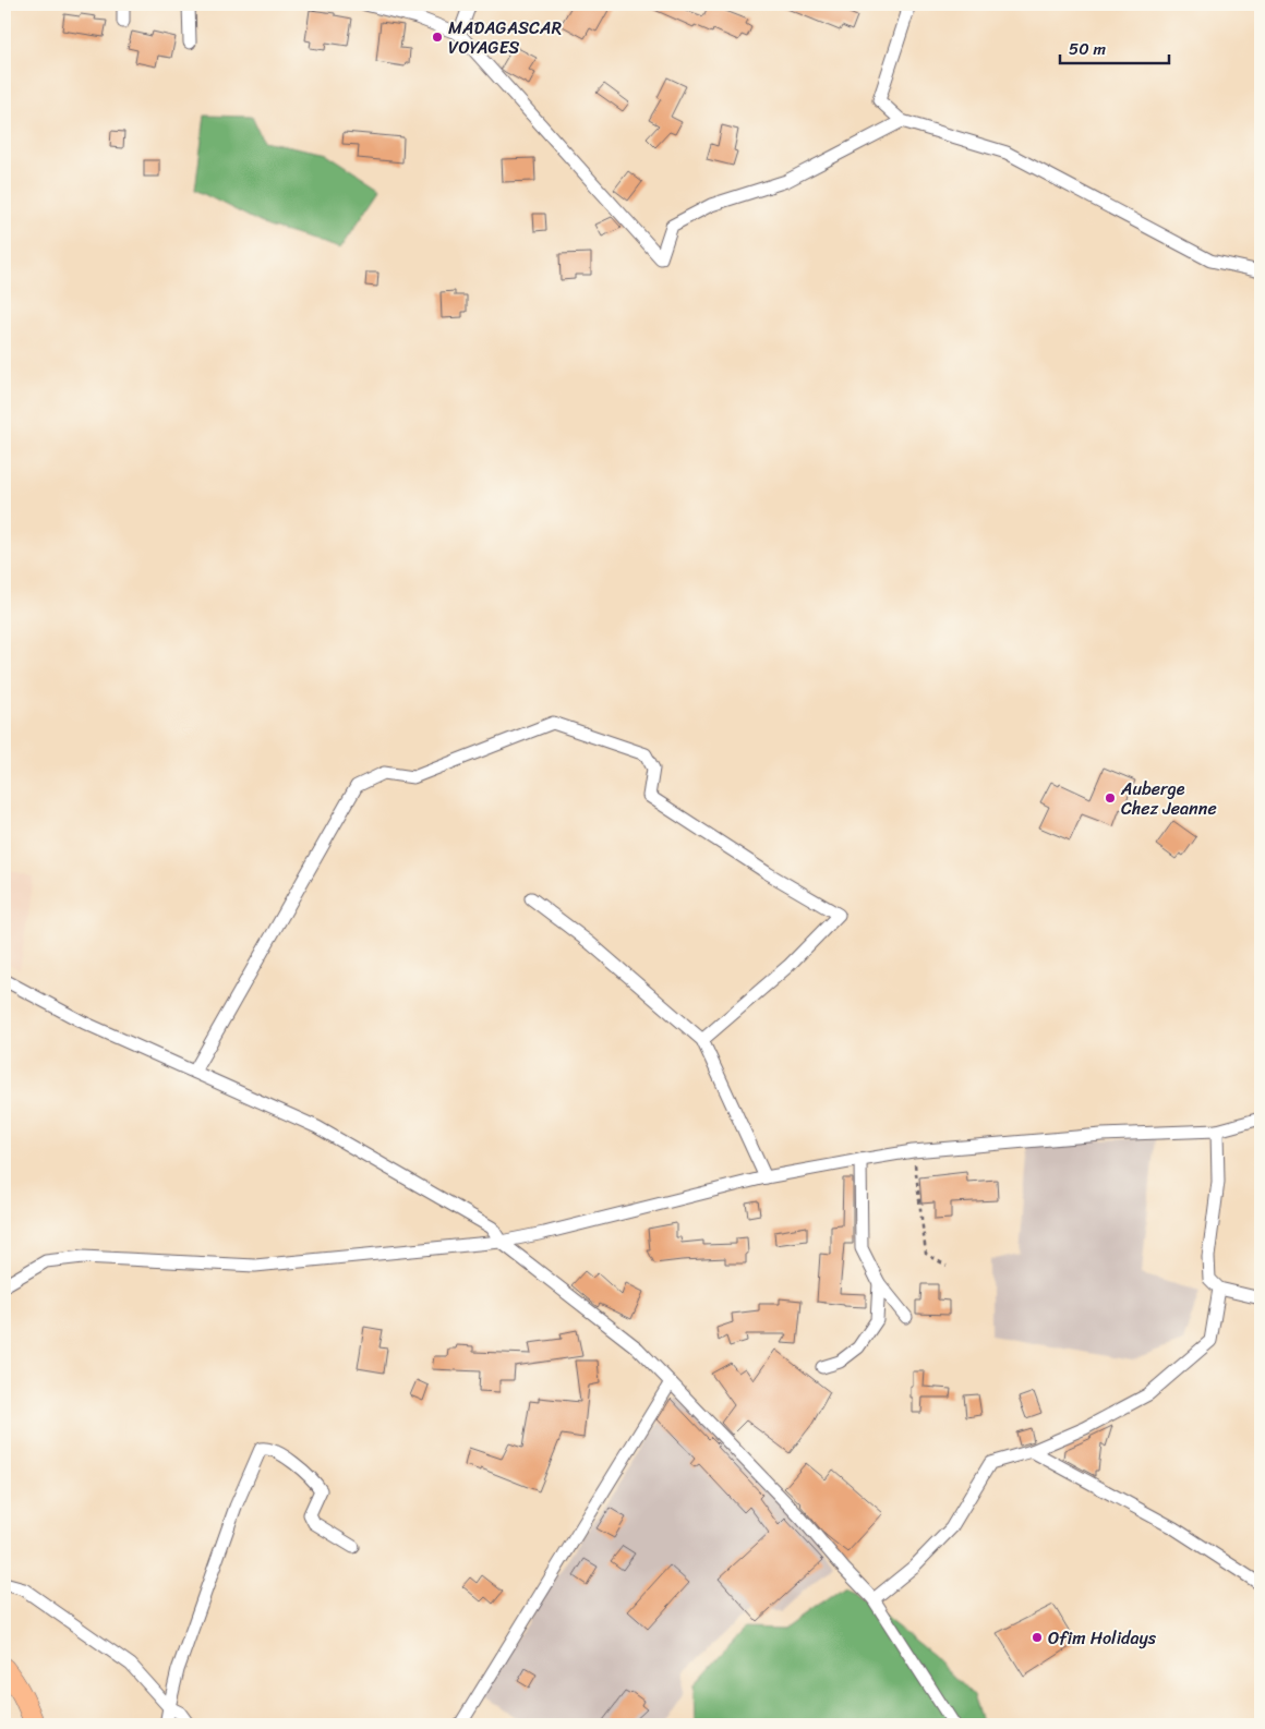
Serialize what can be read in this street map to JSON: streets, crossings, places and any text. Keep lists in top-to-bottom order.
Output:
{
  "places": ["MADAGASCAR VOYAGES", "Auberge Chez Jeanne", "Ofim Holidays"],
  "scale_bar": "50 m"
}
